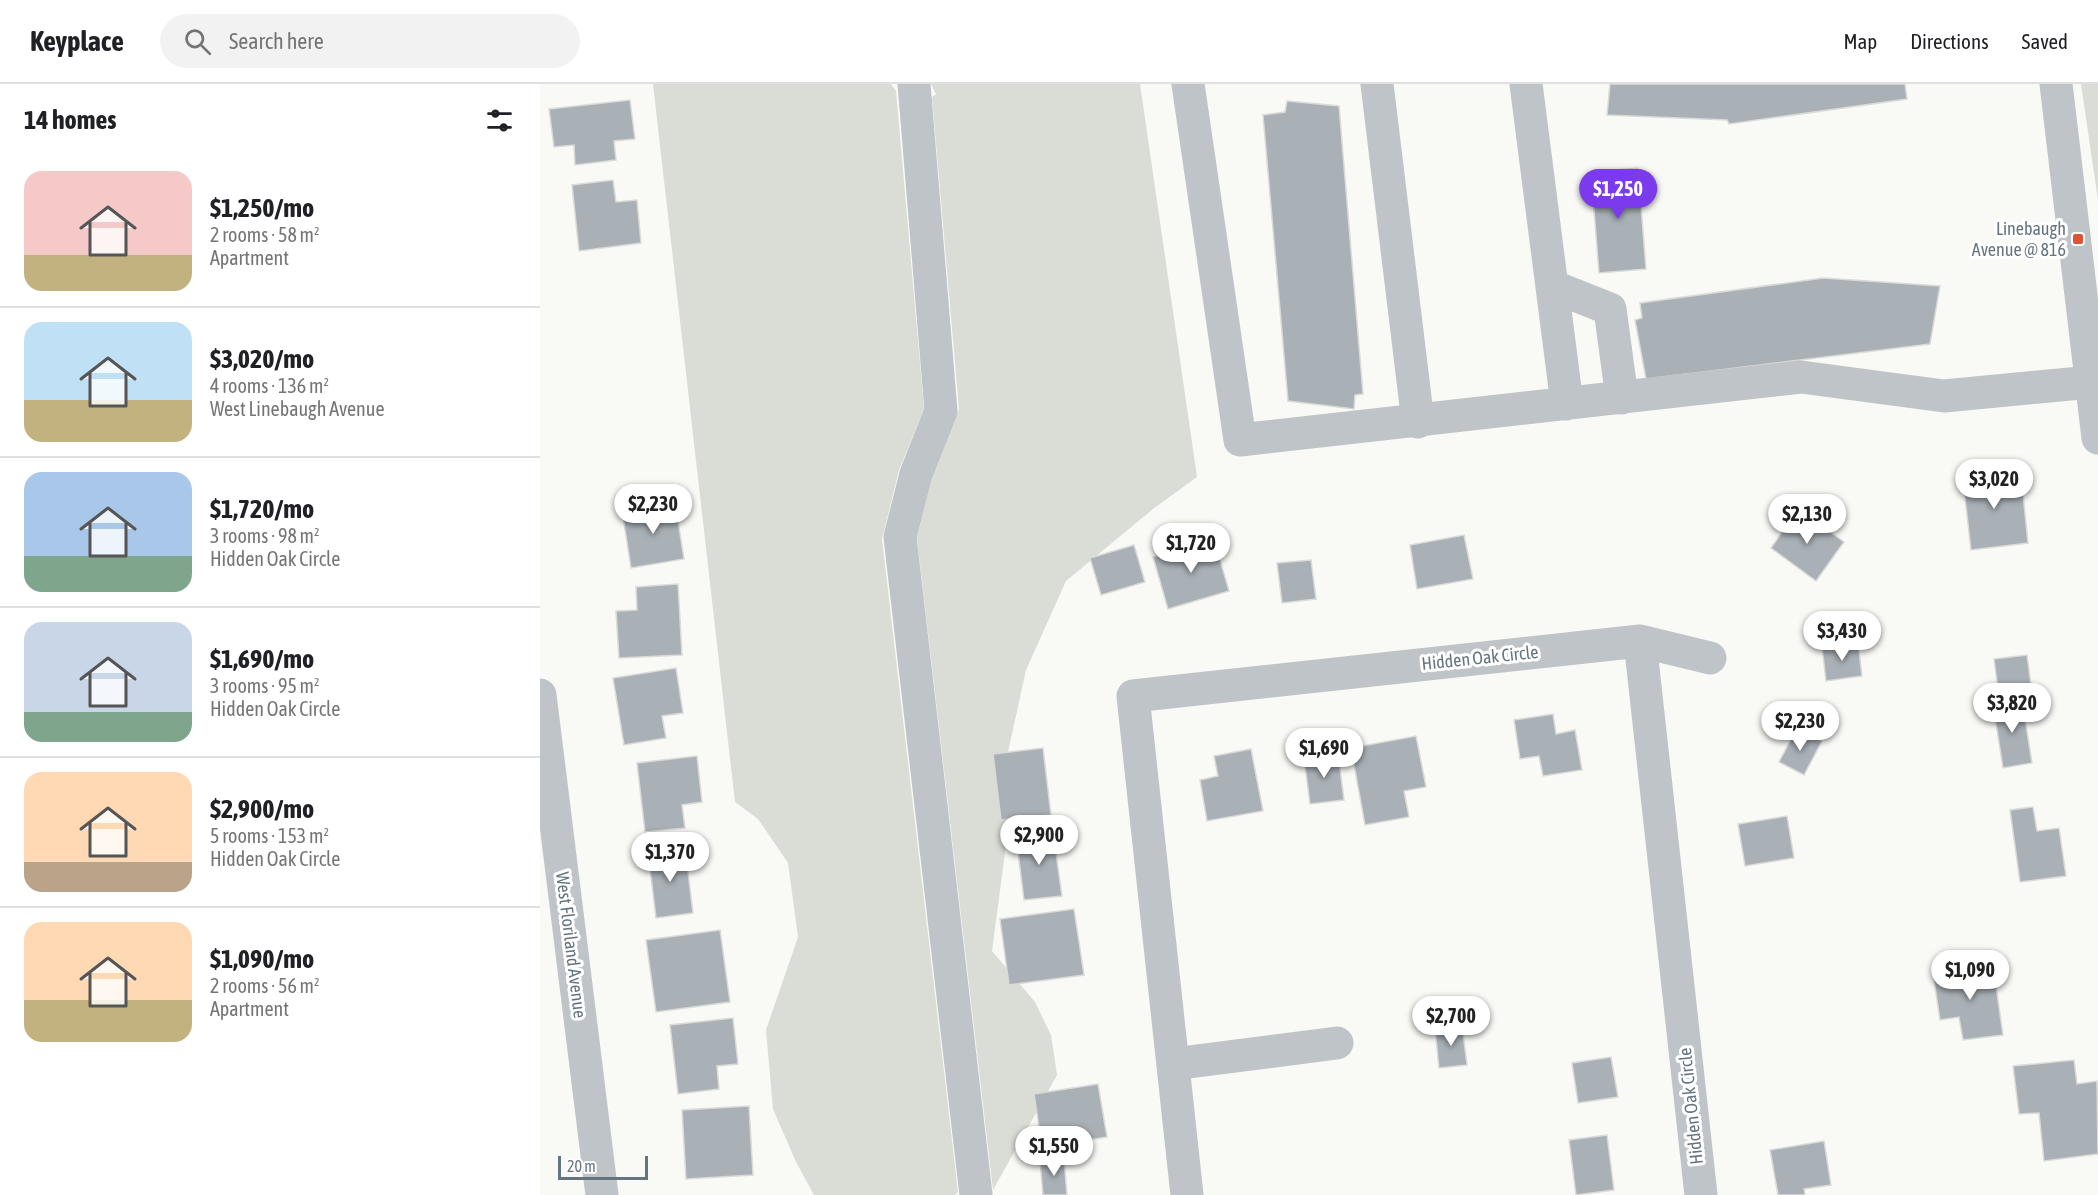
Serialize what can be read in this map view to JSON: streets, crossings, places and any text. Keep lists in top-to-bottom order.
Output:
{
  "streets": {
    "street": ["Hidden Oak Circle", "West Floriland Avenue"]
  },
  "places": {
    "transit": ["Linebaugh Avenue @ 816"]
  },
  "scale_bar": "20 m",
  "page": {
    "header": "Keyplace",
    "search": "Search here",
    "nav": ["Map", "Directions", "Saved"],
    "heading": "14 homes",
    "list": [
      {
        "name": "$1,250/mo",
        "note": "2 rooms · 58 m² · Apartment"
      },
      {
        "name": "$3,020/mo",
        "note": "4 rooms · 136 m² · West Linebaugh Avenue"
      },
      {
        "name": "$1,720/mo",
        "note": "3 rooms · 98 m² · Hidden Oak Circle"
      },
      {
        "name": "$1,690/mo",
        "note": "3 rooms · 95 m² · Hidden Oak Circle"
      },
      {
        "name": "$2,900/mo",
        "note": "5 rooms · 153 m² · Hidden Oak Circle"
      },
      {
        "name": "$1,090/mo",
        "note": "2 rooms · 56 m² · Apartment"
      }
    ],
    "price": [
      "$1,250",
      "$3,020",
      "$2,230",
      "$2,130",
      "$1,720",
      "$3,430",
      "$3,820",
      "$2,230",
      "$1,690",
      "$2,900",
      "$1,370",
      "$1,090",
      "$2,700",
      "$1,550"
    ],
    "scale": "20 m"
  }
}
